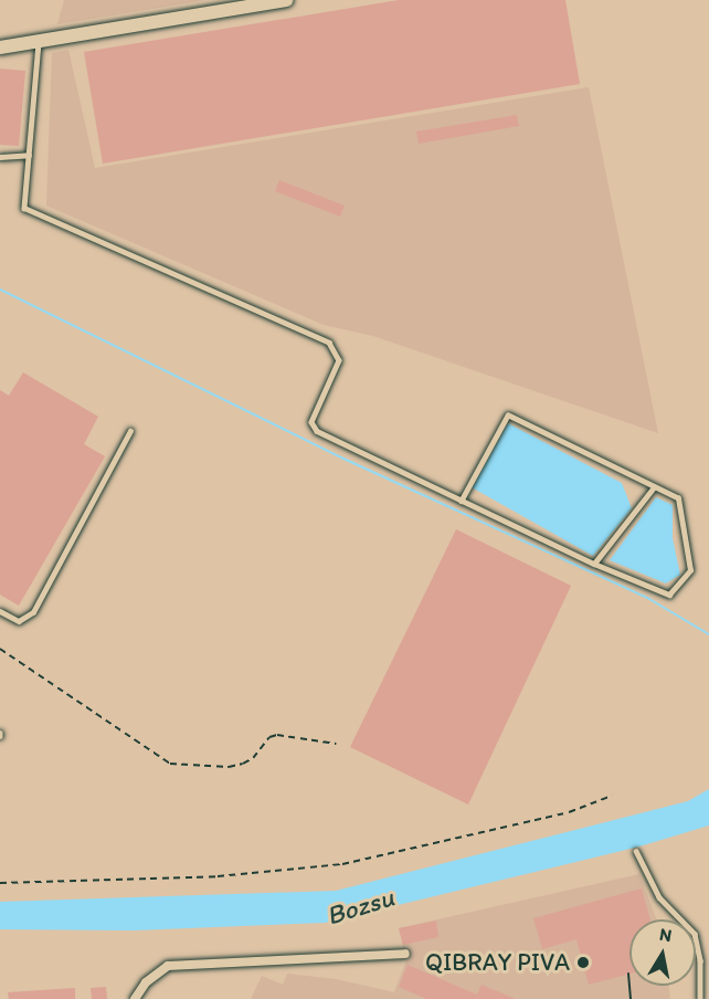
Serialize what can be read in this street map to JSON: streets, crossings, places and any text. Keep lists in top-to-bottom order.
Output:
{
  "water": ["Bozsu"],
  "places": ["QIBRAY PIVA"],
  "north": "top"
}
